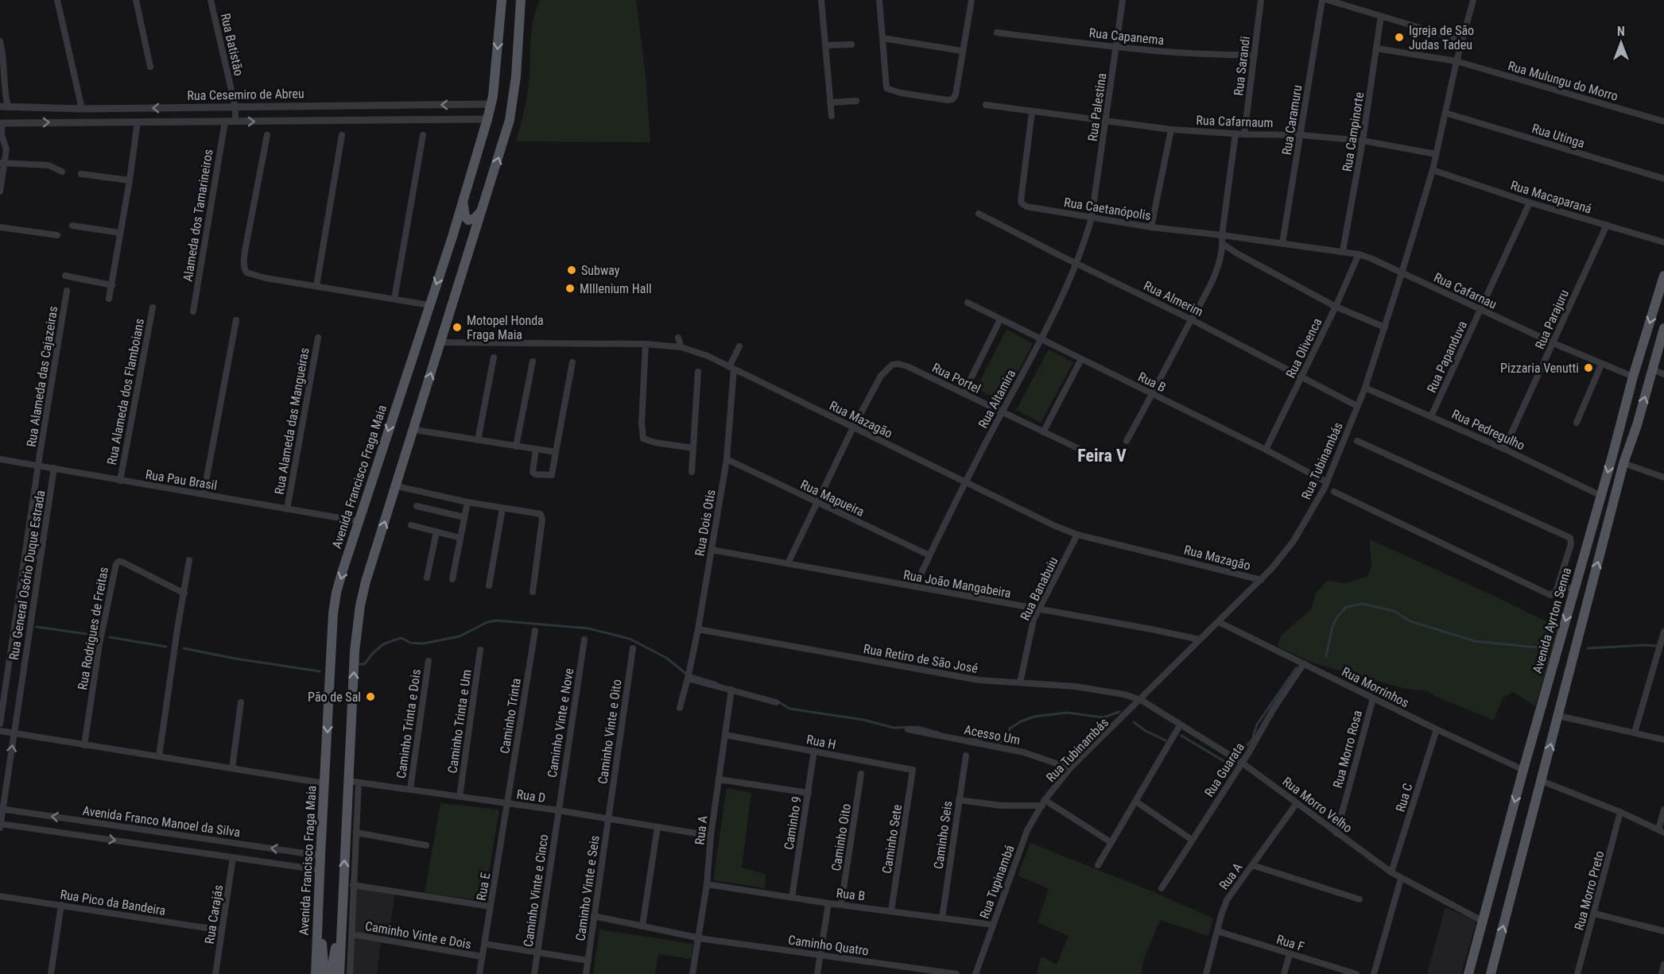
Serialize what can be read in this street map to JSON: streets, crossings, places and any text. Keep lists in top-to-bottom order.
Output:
{
  "streets": {
    "main road": ["Avenida Francisco Fraga Maia", "Avenida Ayrton Senna"],
    "street": [
      "Rua Capanema",
      "Rua Batistão",
      "Rua Sarandi",
      "Rua Mulungu do Morro",
      "Rua Cesemiro de Abreu",
      "Rua Palestina",
      "Rua Caramuru",
      "Rua Cafarnaum",
      "Rua Campinorte",
      "Rua Utinga",
      "Rua Macaparaná",
      "Rua Caetanópolis",
      "Alameda dos Tamarineiros",
      "Rua Cafarnau",
      "Rua Almerim",
      "Rua Parajuru",
      "Rua Olivenca",
      "Rua Papanduva",
      "Rua Alameda das Cajazeiras",
      "Rua Portel",
      "Rua B",
      "Rua Alameda dos Flamboians",
      "Rua Altamira",
      "Rua Mazagão",
      "Rua Alameda das Mangueiras",
      "Rua Pedregulho",
      "Rua Tubinambás",
      "Rua Pau Brasil",
      "Rua Mapueira",
      "Rua Dois Otis",
      "Rua General Osório Duque Estrada",
      "Rua João Mangabeira",
      "Rua Banabuiu",
      "Rua Rodrigues de Freitas",
      "Rua Retiro de São José",
      "Rua Morrinhos",
      "Caminho Trinta",
      "Caminho Trinta e Um",
      "Caminho Vinte e Nove",
      "Caminho Trinta e Dois",
      "Caminho Vinte e Oito",
      "Acesso Um",
      "Rua H",
      "Rua Morro Rosa",
      "Rua Guarata",
      "Rua D",
      "Rua C",
      "Rua Morro Velho",
      "Avenida Franco Manoel da Silva",
      "Caminho 9",
      "Rua A",
      "Caminho Seis",
      "Caminho Oito",
      "Caminho Sete",
      "Rua Tupinambá",
      "Rua E",
      "Caminho Vinte e Seis",
      "Caminho Vinte e Cinco",
      "Rua Morro Preto",
      "Rua Pico da Bandeira",
      "Rua Carajás",
      "Caminho Vinte e Dois",
      "Rua F",
      "Caminho Quatro"
    ]
  },
  "crossings": [
    ["Rua Capanema", "Rua Sarandi"],
    ["Rua Capanema", "Rua Palestina"],
    ["Rua Batistão", "Rua Cesemiro de Abreu"],
    ["Rua Sarandi", "Rua Cafarnaum"],
    ["Rua Mulungu do Morro", "Rua Campinorte"],
    ["Rua Mulungu do Morro", "Rua Tubinambás"],
    ["Rua Cesemiro de Abreu", "Alameda dos Tamarineiros"],
    ["Rua Cesemiro de Abreu", "Avenida Francisco Fraga Maia"],
    ["Rua Palestina", "Rua Cafarnaum"],
    ["Rua Palestina", "Rua Caetanópolis"],
    ["Rua Palestina", "Rua Altamira"],
    ["Rua Caramuru", "Rua Cafarnaum"],
    ["Rua Caramuru", "Rua Caetanópolis"],
    ["Rua Caramuru", "Rua Cafarnau"],
    ["Rua Cafarnaum", "Rua Campinorte"],
    ["Rua Cafarnaum", "Rua Caetanópolis"],
    ["Rua Cafarnaum", "Rua Tubinambás"],
    ["Rua Campinorte", "Rua Cafarnau"],
    ["Rua Utinga", "Rua Tubinambás"],
    ["Rua Macaparaná", "Rua Parajuru"],
    ["Rua Macaparaná", "Rua Papanduva"],
    ["Rua Macaparaná", "Rua Tubinambás"],
    ["Rua Caetanópolis", "Rua Cafarnau"],
    ["Rua Caetanópolis", "Rua Altamira"],
    ["Rua Cafarnau", "Rua Parajuru"],
    ["Rua Cafarnau", "Rua Olivenca"],
    ["Rua Cafarnau", "Rua Papanduva"],
    ["Rua Cafarnau", "Rua Tubinambás"],
    ["Rua Cafarnau", "Avenida Ayrton Senna"],
    ["Rua Almerim", "Rua Olivenca"],
    ["Rua Almerim", "Rua Altamira"],
    ["Rua Almerim", "Rua Tubinambás"],
    ["Rua Parajuru", "Rua Pedregulho"],
    ["Rua Olivenca", "Rua B"],
    ["Rua Papanduva", "Rua Pedregulho"],
    ["Rua Alameda das Cajazeiras", "Rua Pau Brasil"],
    ["Rua Alameda das Cajazeiras", "Rua General Osório Duque Estrada"],
    ["Rua Portel", "Rua Altamira"],
    ["Rua Portel", "Rua Mazagão"],
    ["Rua B", "Rua Altamira"],
    ["Rua B", "Rua Tubinambás"],
    ["Rua B", "Caminho 9"],
    ["Rua B", "Rua A"],
    ["Rua B", "Caminho Seis"],
    ["Rua B", "Caminho Oito"],
    ["Rua B", "Caminho Sete"],
    ["Rua B", "Rua Tupinambá"],
    ["Rua Alameda dos Flamboians", "Rua Pau Brasil"],
    ["Rua Altamira", "Rua Mazagão"],
    ["Rua Altamira", "Rua Mapueira"],
    ["Rua Altamira", "Rua João Mangabeira"],
    ["Rua Mazagão", "Rua Tubinambás"],
    ["Rua Mazagão", "Rua Dois Otis"],
    ["Rua Mazagão", "Rua Banabuiu"],
    ["Rua Alameda das Mangueiras", "Rua Pau Brasil"],
    ["Rua Pedregulho", "Rua Tubinambás"],
    ["Rua Pedregulho", "Avenida Ayrton Senna"],
    ["Rua Tubinambás", "Rua João Mangabeira"],
    ["Rua Tubinambás", "Rua Retiro de São José"],
    ["Rua Tubinambás", "Rua Morrinhos"],
    ["Rua Tubinambás", "Acesso Um"],
    ["Rua Tubinambás", "Rua Morro Velho"],
    ["Rua Tubinambás", "Rua Tupinambá"],
    ["Avenida Francisco Fraga Maia", "Rua Pau Brasil"],
    ["Avenida Francisco Fraga Maia", "Avenida Franco Manoel da Silva"],
    ["Rua Pau Brasil", "Rua General Osório Duque Estrada"],
    ["Rua Mapueira", "Rua Dois Otis"],
    ["Rua Dois Otis", "Rua João Mangabeira"],
    ["Rua Dois Otis", "Rua Retiro de São José"],
    ["Rua General Osório Duque Estrada", "Avenida Franco Manoel da Silva"],
    ["Rua João Mangabeira", "Rua Banabuiu"],
    ["Rua Banabuiu", "Rua Retiro de São José"],
    ["Avenida Ayrton Senna", "Rua Morrinhos"],
    ["Avenida Ayrton Senna", "Rua Morro Velho"],
    ["Rua Retiro de São José", "Rua Morro Velho"],
    ["Rua Morrinhos", "Rua Morro Rosa"],
    ["Rua Morrinhos", "Rua Guarata"],
    ["Rua Morrinhos", "Rua C"],
    ["Caminho Trinta", "Rua D"],
    ["Caminho Trinta", "Rua E"],
    ["Caminho Trinta e Um", "Rua D"],
    ["Caminho Vinte e Nove", "Rua D"],
    ["Caminho Vinte e Nove", "Caminho Vinte e Cinco"],
    ["Caminho Trinta e Dois", "Rua D"],
    ["Caminho Vinte e Oito", "Rua D"],
    ["Caminho Vinte e Oito", "Caminho Vinte e Seis"],
    ["Rua H", "Caminho 9"],
    ["Rua H", "Rua A"],
    ["Rua H", "Caminho Sete"],
    ["Rua Morro Rosa", "Rua Morro Velho"],
    ["Rua Guarata", "Rua Morro Velho"],
    ["Rua D", "Rua A"],
    ["Rua D", "Rua E"],
    ["Rua D", "Caminho Vinte e Seis"],
    ["Rua D", "Caminho Vinte e Cinco"],
    ["Rua C", "Rua Morro Velho"],
    ["Rua Morro Velho", "Rua A"],
    ["Avenida Franco Manoel da Silva", "Rua Carajás"],
    ["Rua A", "Rua F"],
    ["Rua A", "Caminho Quatro"],
    ["Rua E", "Caminho Vinte e Dois"],
    ["Caminho Vinte e Seis", "Caminho Quatro"],
    ["Rua Pico da Bandeira", "Rua Carajás"]
  ],
  "districts": ["Feira V"],
  "places": [
    "Igreja de São Judas Tadeu",
    "Subway",
    "MIllenium Hall",
    "Motopel Honda Fraga Maia",
    "Pizzaria Venutti",
    "Pão de Sal"
  ],
  "north": "top"
}
